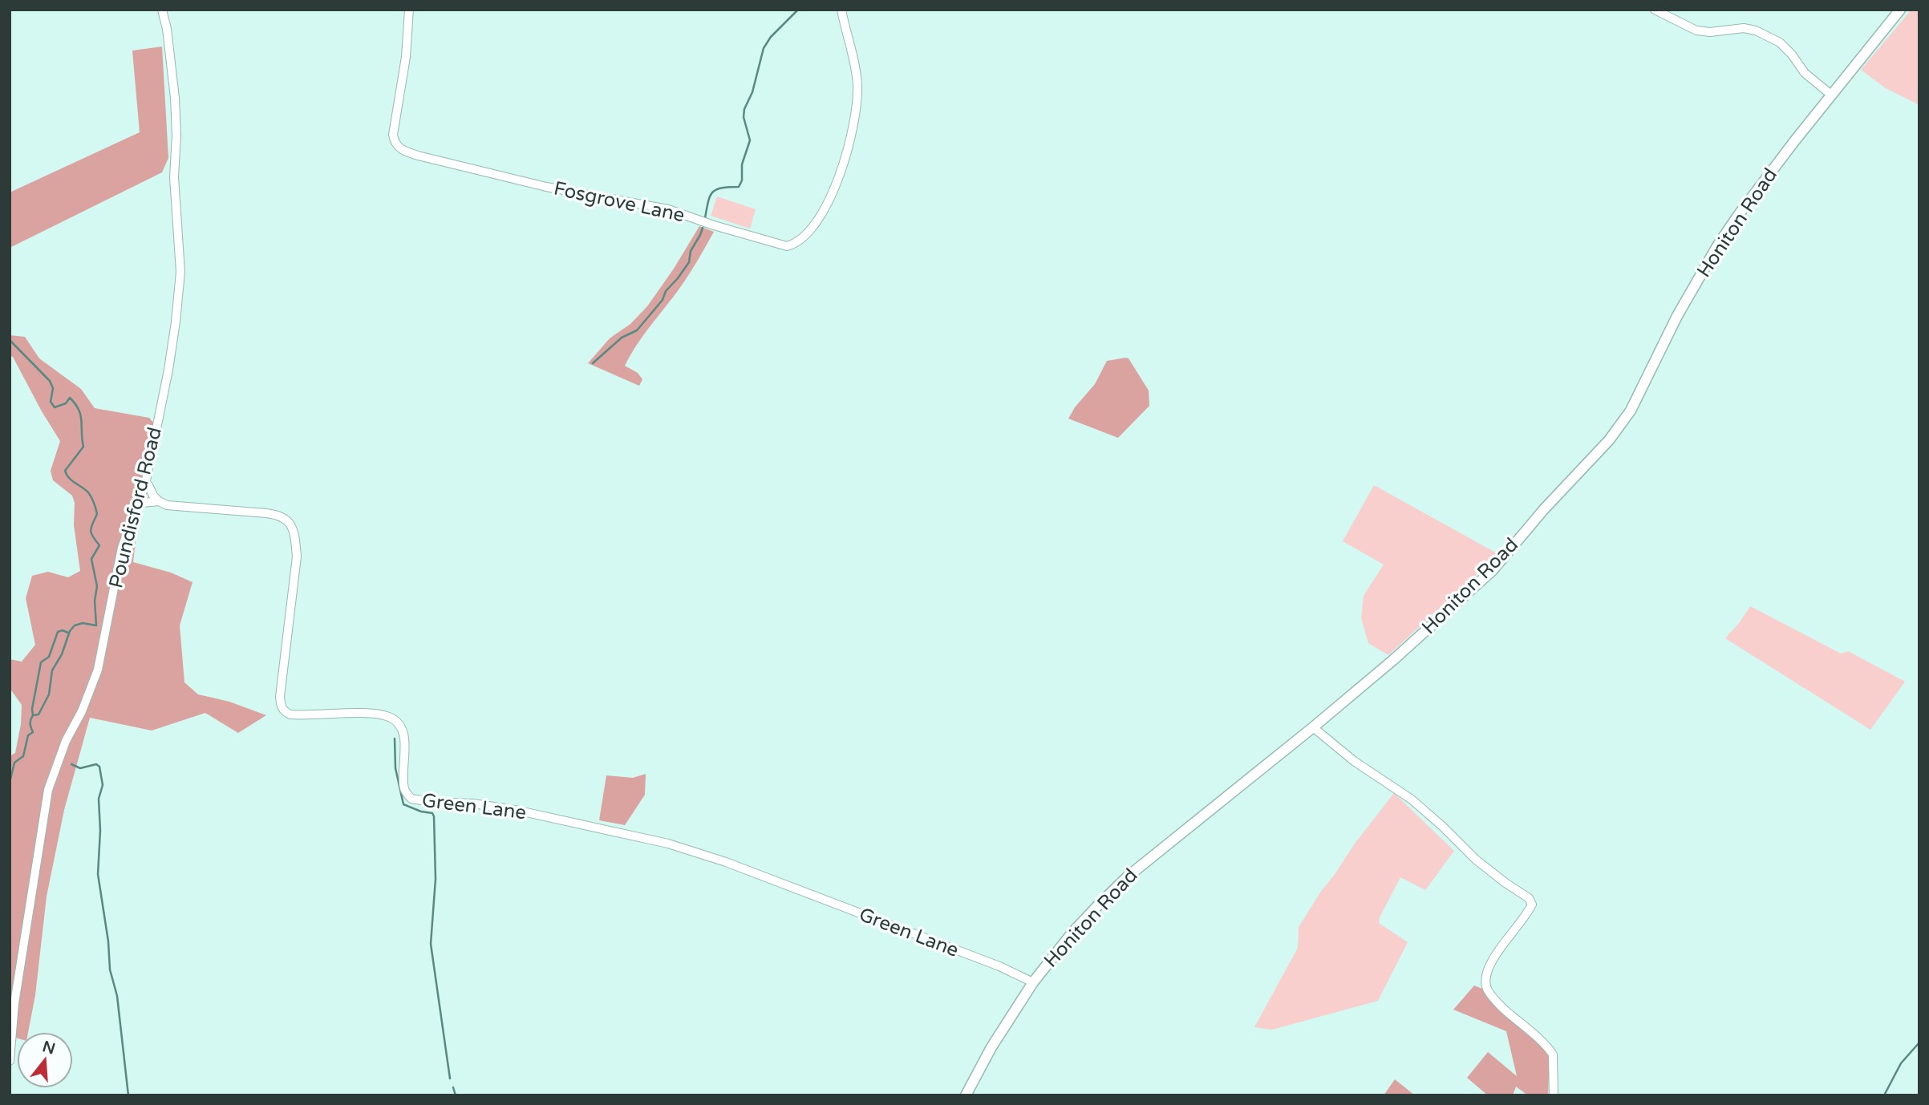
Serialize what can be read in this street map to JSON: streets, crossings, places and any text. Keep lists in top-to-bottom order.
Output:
{
  "streets": {
    "main road": ["Honiton Road"],
    "street": ["Fosgrove Lane", "Poundisford Road", "Green Lane"]
  },
  "crossings": [
    ["Honiton Road", "Green Lane"]
  ],
  "north": "top"
}
